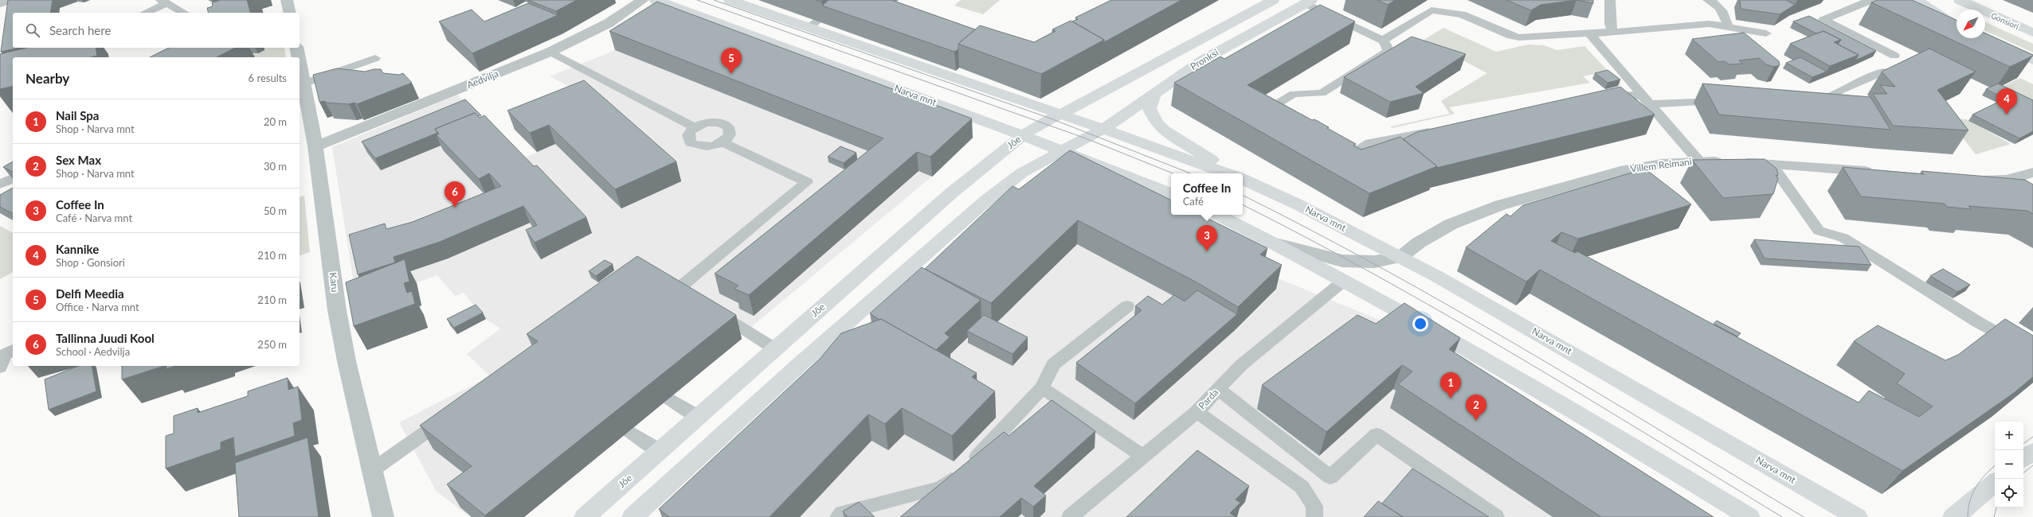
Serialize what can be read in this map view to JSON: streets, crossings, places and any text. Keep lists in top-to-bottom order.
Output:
{
  "streets": {
    "main road": [
      "Gonsiori",
      "Pronksi",
      "Narva mnt",
      "Jõe"
    ],
    "street": ["Aedvilja", "Villem Reimani", "Karu"],
    "lane": ["Parda"]
  },
  "crossings": [
    ["Pronksi", "Narva mnt"],
    ["Pronksi", "Jõe"],
    ["Aedvilja", "Karu"],
    ["Narva mnt", "Jõe"],
    ["Narva mnt", "Villem Reimani"]
  ],
  "north": "bottom left",
  "page": {
    "search": "Search here",
    "pins": [
      "5",
      "4",
      "6",
      "3",
      "1",
      "2"
    ],
    "heading": ["Nearby", "6 results"],
    "list": [
      {
        "mark": "1",
        "name": "Nail Spa",
        "note": "Shop · Narva mnt",
        "value": "20 m"
      },
      {
        "mark": "2",
        "name": "Sex Max",
        "note": "Shop · Narva mnt",
        "value": "30 m"
      },
      {
        "mark": "3",
        "name": "Coffee In",
        "note": "Café · Narva mnt",
        "value": "50 m"
      },
      {
        "mark": "4",
        "name": "Kannike",
        "note": "Shop · Gonsiori",
        "value": "210 m"
      },
      {
        "mark": "5",
        "name": "Delfi Meedia",
        "note": "Office · Narva mnt",
        "value": "210 m"
      },
      {
        "mark": "6",
        "name": "Tallinna Juudi Kool",
        "note": "School · Aedvilja",
        "value": "250 m"
      }
    ],
    "popup": ["Coffee In", "Café"],
    "map_buttons": ["+", "−"]
  }
}
